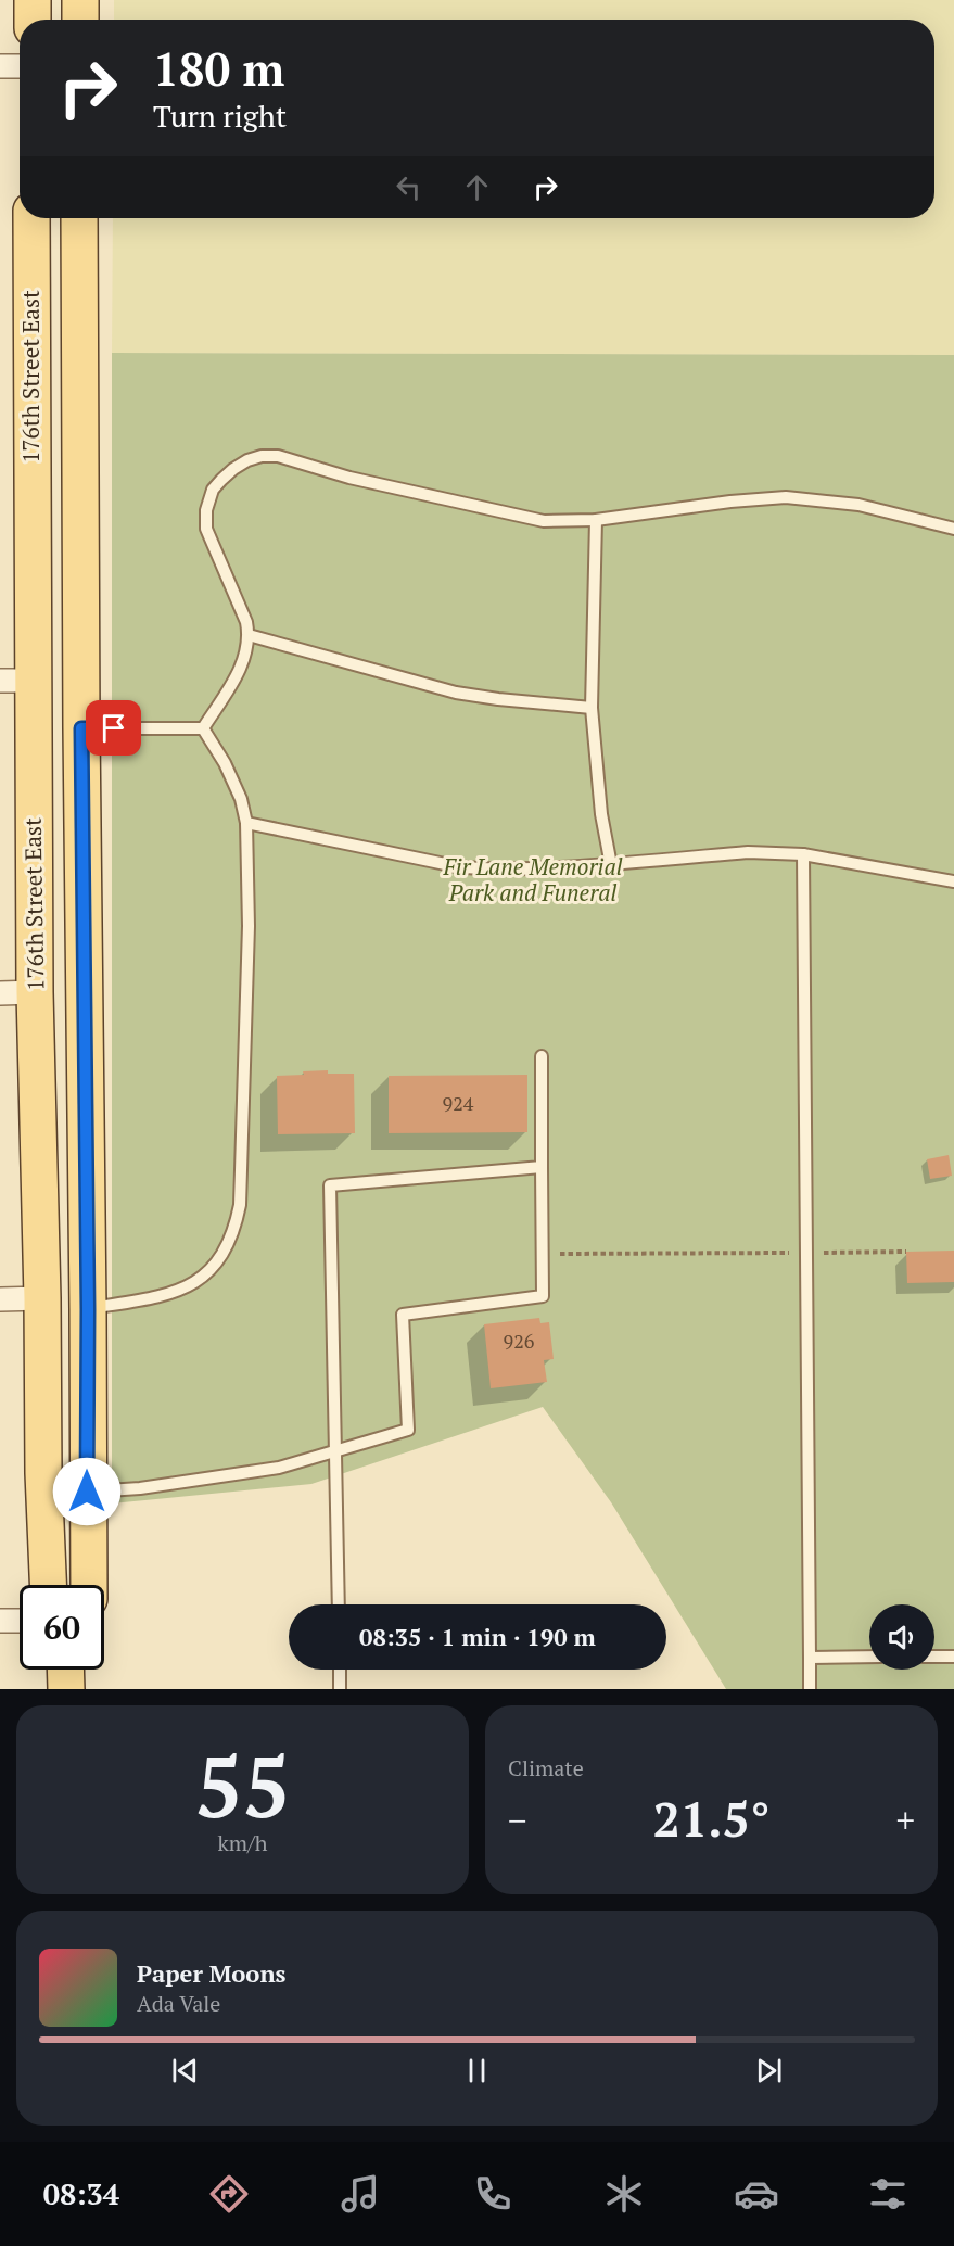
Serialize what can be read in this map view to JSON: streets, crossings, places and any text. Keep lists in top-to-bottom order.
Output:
{
  "streets": {
    "main road": ["176th Street East"]
  },
  "parks": ["Fir Lane Memorial Park and Funeral"],
  "house_numbers": ["924", "926"],
  "page": {
    "turn": ["180 m", "Turn right"],
    "limit": "60",
    "trip": "08:35 · 1 min · 190 m",
    "tile": [
      ["55", "km/h"],
      "Climate"
    ],
    "heat": ["−", "21.5°", "+"],
    "song": ["Paper Moons", "Ada Vale"],
    "tabs": "08:34"
  }
}
